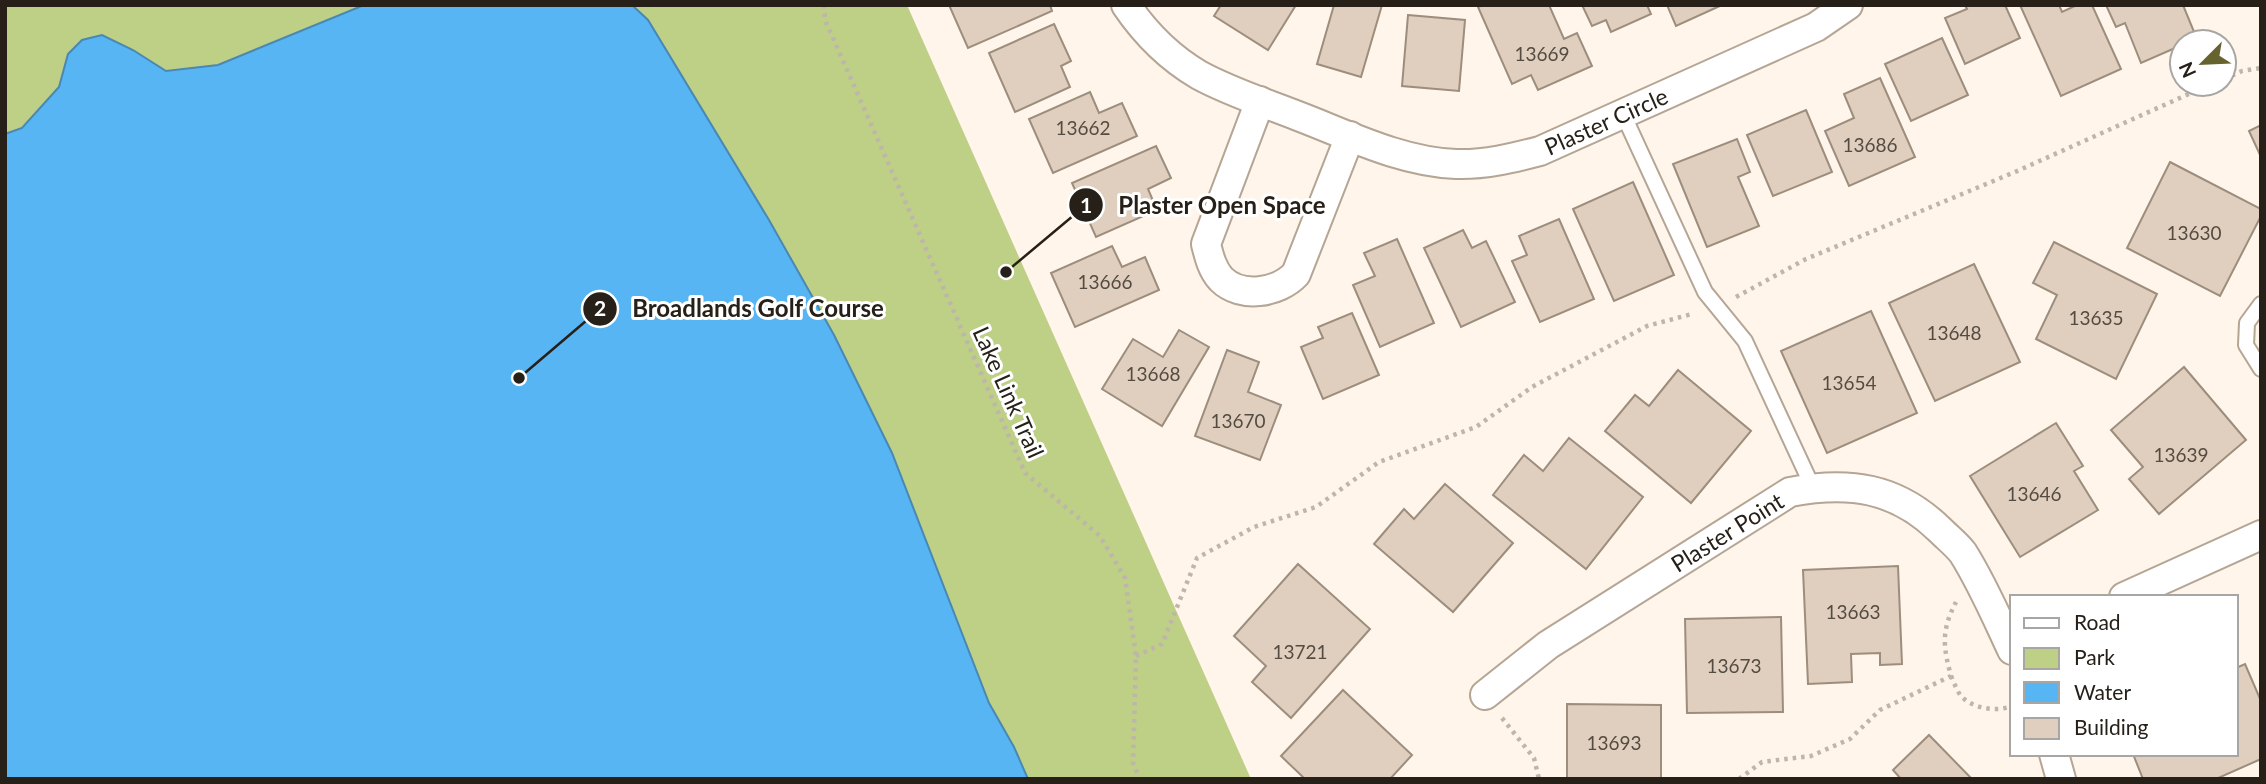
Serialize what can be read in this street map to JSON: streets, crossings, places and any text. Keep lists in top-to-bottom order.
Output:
{
  "streets": {
    "street": ["Plaster Circle", "Plaster Point"],
    "path": ["Lake Link Trail"]
  },
  "places": ["Plaster Open Space", "Broadlands Golf Course"],
  "house_numbers": [
    "13669",
    "13662",
    "13686",
    "13630",
    "13666",
    "13635",
    "13648",
    "13668",
    "13654",
    "13670",
    "13639",
    "13646",
    "13663",
    "13721",
    "13673",
    "13693"
  ],
  "legend": [
    "Road",
    "Park",
    "Water",
    "Building"
  ],
  "north": "bottom left"
}
